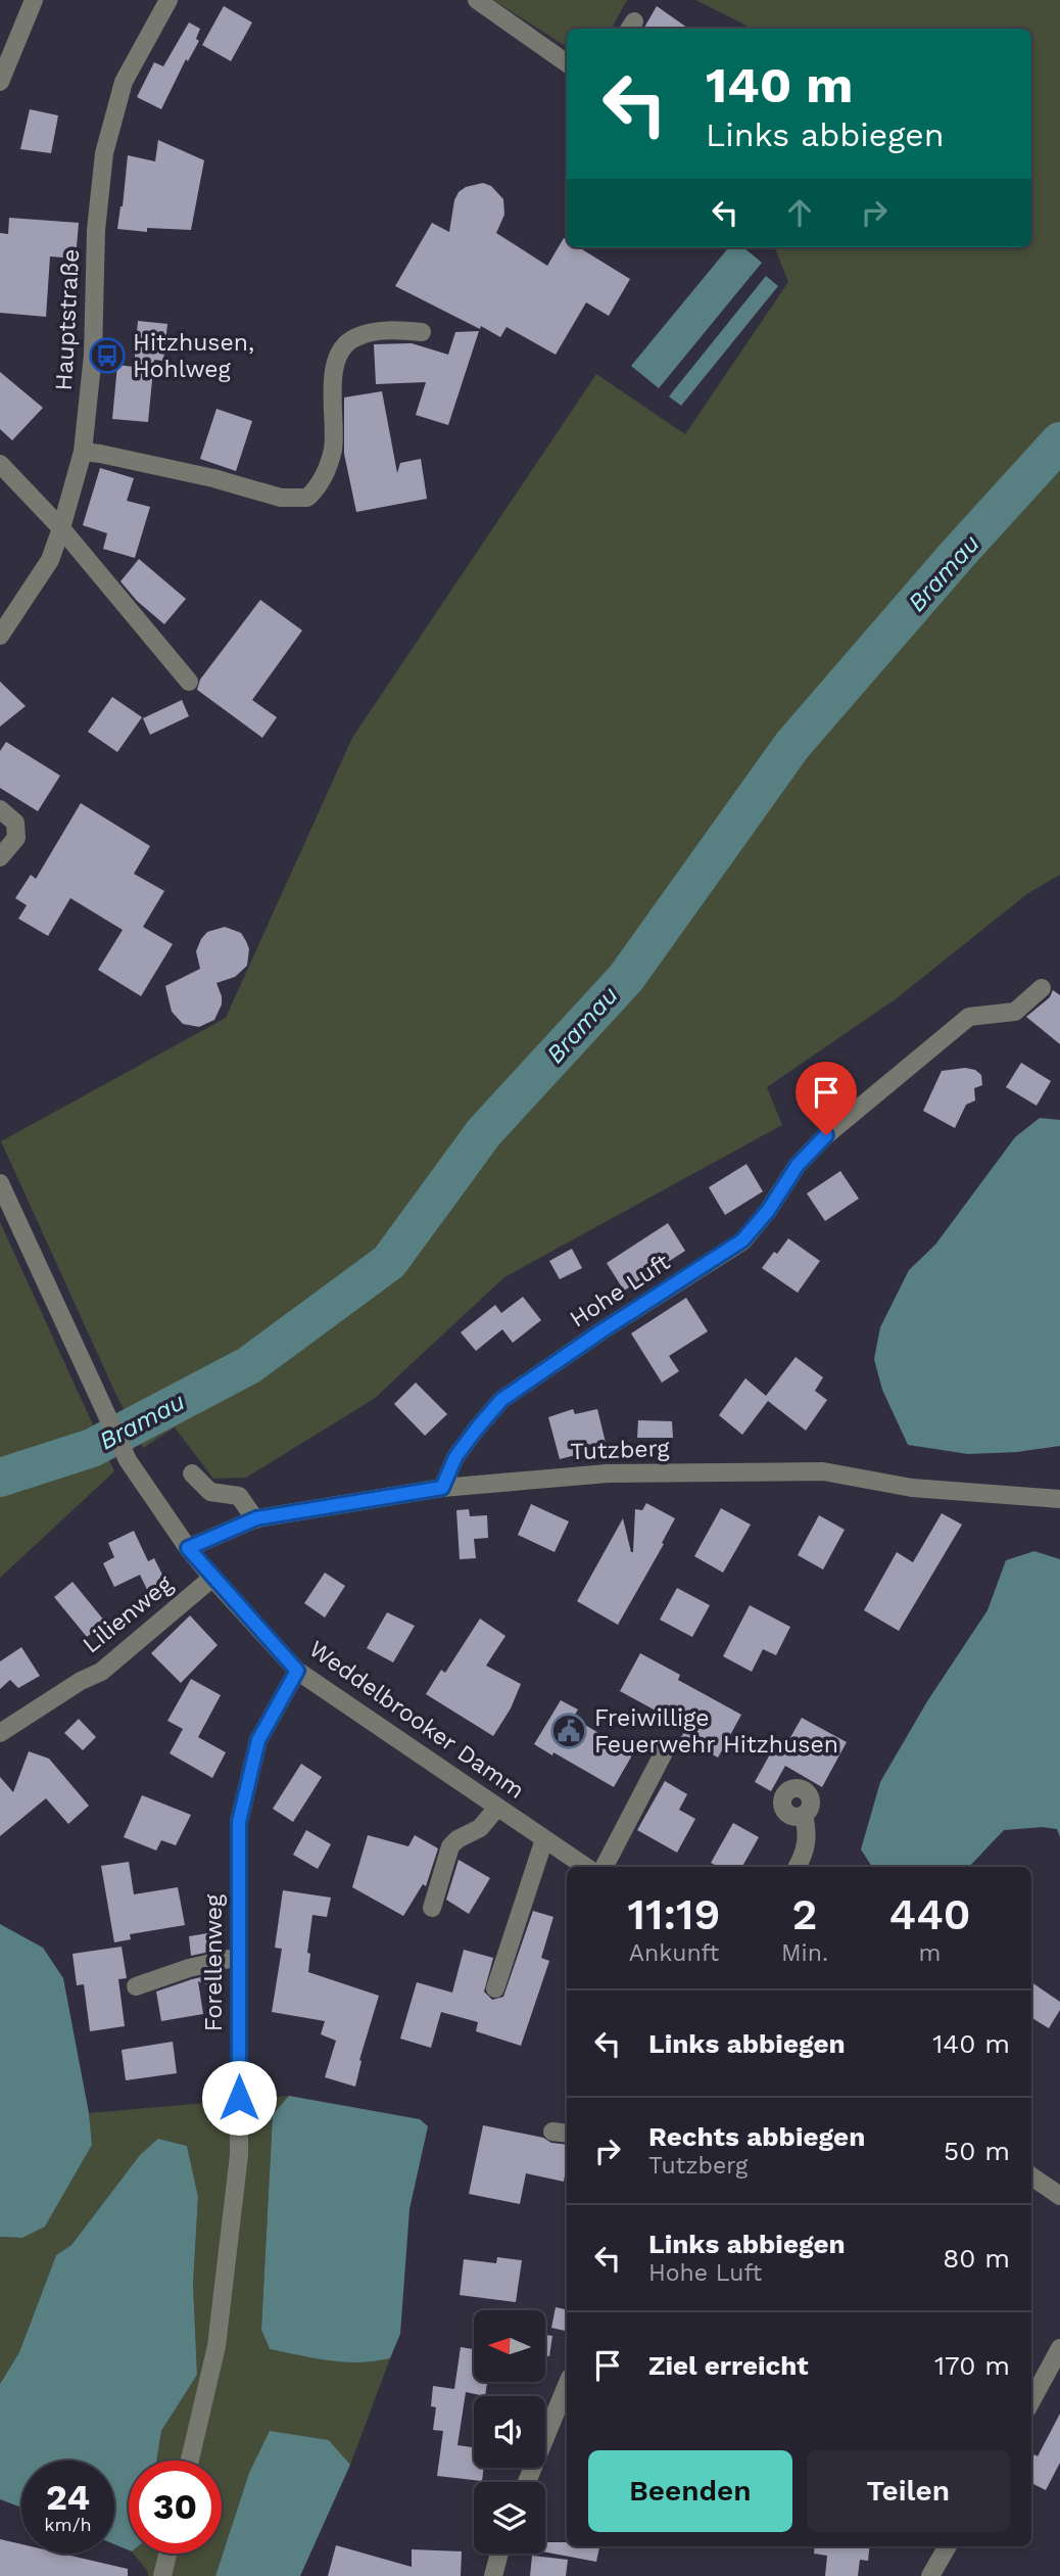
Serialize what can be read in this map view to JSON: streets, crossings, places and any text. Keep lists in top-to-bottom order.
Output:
{
  "streets": {
    "street": [
      "Hauptstraße",
      "Hohe Luft",
      "Tutzberg",
      "Lilienweg",
      "Weddelbrooker Damm",
      "Forellenweg"
    ]
  },
  "crossings": [
    ["Hohe Luft", "Tutzberg"],
    ["Tutzberg", "Weddelbrooker Damm"],
    ["Lilienweg", "Weddelbrooker Damm"],
    ["Weddelbrooker Damm", "Forellenweg"]
  ],
  "water": ["Bramau"],
  "places": {
    "bus stop": ["Hitzhusen, Hohlweg"],
    "public building": ["Freiwillige Feuerwehr Hitzhusen"]
  },
  "north": "left",
  "page": {
    "turn": ["140 m", "Links abbiegen"],
    "eta": [
      "11:19",
      "Ankunft",
      "2",
      "Min.",
      "440",
      "m"
    ],
    "list": [
      {
        "name": "Links abbiegen",
        "value": "140 m"
      },
      {
        "name": "Rechts abbiegen",
        "note": "Tutzberg",
        "value": "50 m"
      },
      {
        "name": "Links abbiegen",
        "note": "Hohe Luft",
        "value": "80 m"
      },
      {
        "name": "Ziel erreicht",
        "value": "170 m"
      }
    ],
    "buttons": ["Beenden", "Teilen"],
    "speed": "24 km/h",
    "limit": "30"
  }
}
